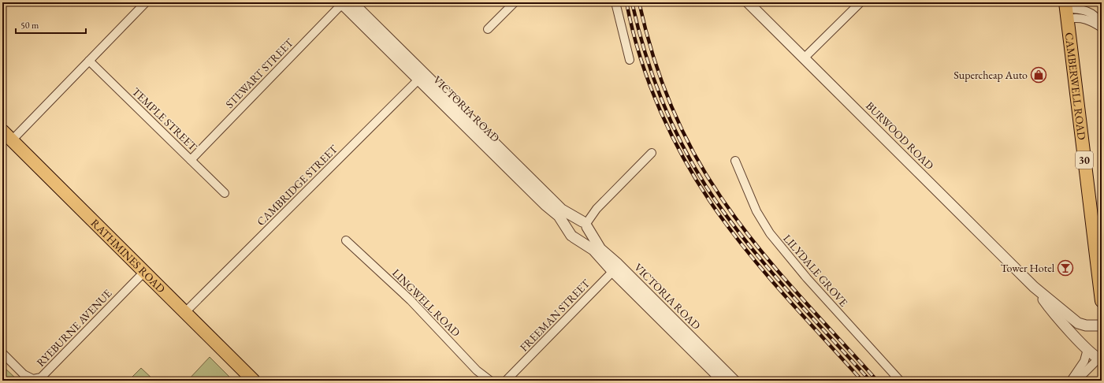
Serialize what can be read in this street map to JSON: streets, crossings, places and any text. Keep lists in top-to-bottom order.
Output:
{
  "streets": {
    "main road": ["CAMBERWELL ROAD", "30", "RATHMINES ROAD"],
    "street": [
      "STEWART STREET",
      "VICTORIA ROAD",
      "TEMPLE STREET",
      "BURWOOD ROAD",
      "CAMBRIDGE STREET",
      "LILYDALE GROVE",
      "LINGWELL ROAD",
      "FREEMAN STREET",
      "RYEBURNE AVENUE"
    ]
  },
  "crossings": [
    ["STEWART STREET", "VICTORIA ROAD"],
    ["STEWART STREET", "TEMPLE STREET"],
    ["VICTORIA ROAD", "CAMBRIDGE STREET"],
    ["VICTORIA ROAD", "FREEMAN STREET"],
    ["CAMBRIDGE STREET", "RATHMINES ROAD"],
    ["RATHMINES ROAD", "RYEBURNE AVENUE"]
  ],
  "places": {
    "shop": ["Supercheap Auto"],
    "bar": ["Tower Hotel"]
  },
  "scale_bar": "50 m"
}
